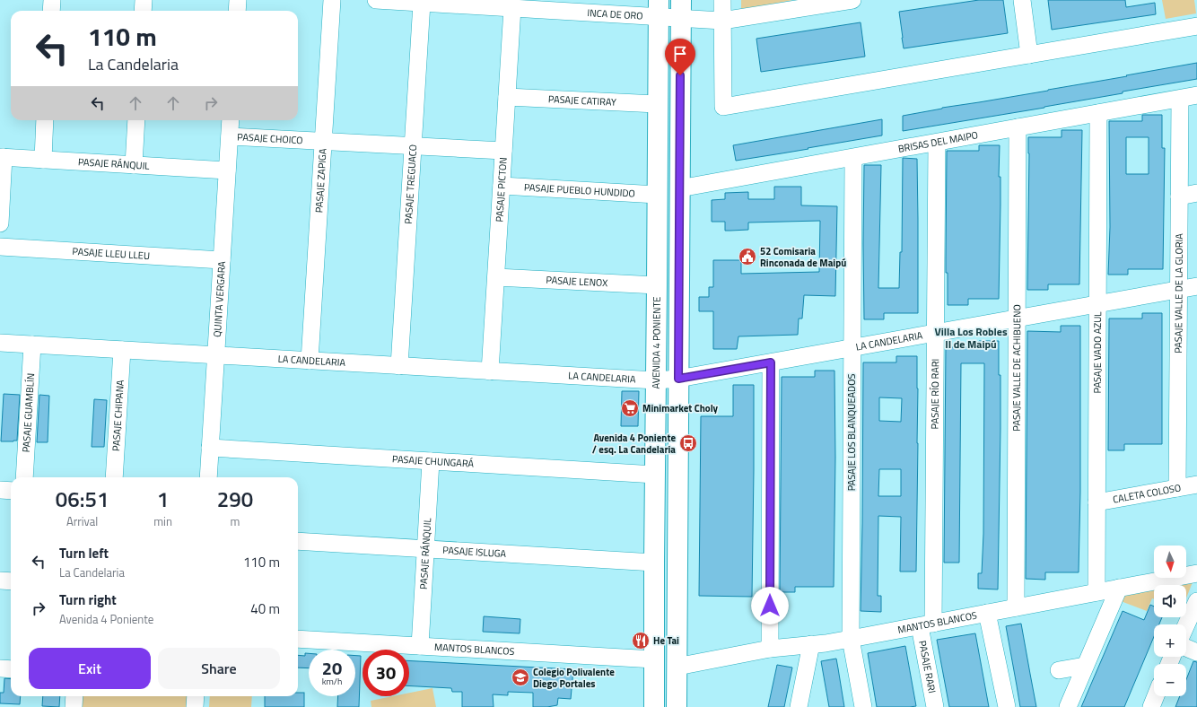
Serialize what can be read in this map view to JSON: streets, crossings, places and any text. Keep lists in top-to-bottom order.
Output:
{
  "streets": {
    "street": [
      "INCA DE ORO",
      "PASAJE CATIRAY",
      "PASAJE CHOICO",
      "BRISAS DEL MAIPO",
      "PASAJE RÁNQUIL",
      "PASAJE ZAPIGA",
      "PASAJE TREGUACO",
      "PASAJE PICTON",
      "PASAJE PUEBLO HUNDIDO",
      "PASAJE LLEU LLEU",
      "PASAJE LENOX",
      "PASAJE VALLE DE LA GLORIA",
      "QUINTA VERGARA",
      "LA CANDELARIA",
      "AVENIDA 4 PONIENTE",
      "PASAJE VADO AZUL",
      "PASAJE VALLE DE ACHIBUENO",
      "PASAJE RÍO RARI",
      "PASAJE GUAMBLÍN",
      "PASAJE CHIPANA",
      "PASAJE LOS BLANQUEADOS",
      "PASAJE CHUNGARÁ",
      "CALETA COLOSO",
      "PASAJE ISLUGA",
      "MANTOS BLANCOS",
      "PASAJE RARI"
    ]
  },
  "crossings": [
    ["INCA DE ORO", "PASAJE TREGUACO"],
    ["INCA DE ORO", "PASAJE PICTON"],
    ["INCA DE ORO", "AVENIDA 4 PONIENTE"],
    ["PASAJE CATIRAY", "PASAJE PICTON"],
    ["PASAJE CATIRAY", "AVENIDA 4 PONIENTE"],
    ["PASAJE CHOICO", "PASAJE ZAPIGA"],
    ["PASAJE CHOICO", "PASAJE TREGUACO"],
    ["PASAJE CHOICO", "PASAJE PICTON"],
    ["PASAJE CHOICO", "QUINTA VERGARA"],
    ["BRISAS DEL MAIPO", "PASAJE VALLE DE LA GLORIA"],
    ["BRISAS DEL MAIPO", "PASAJE VADO AZUL"],
    ["BRISAS DEL MAIPO", "PASAJE VALLE DE ACHIBUENO"],
    ["BRISAS DEL MAIPO", "PASAJE RÍO RARI"],
    ["BRISAS DEL MAIPO", "PASAJE LOS BLANQUEADOS"],
    ["PASAJE RÁNQUIL", "QUINTA VERGARA"],
    ["PASAJE RÁNQUIL", "PASAJE CHUNGARÁ"],
    ["PASAJE RÁNQUIL", "PASAJE ISLUGA"],
    ["PASAJE RÁNQUIL", "MANTOS BLANCOS"],
    ["PASAJE ZAPIGA", "LA CANDELARIA"],
    ["PASAJE TREGUACO", "LA CANDELARIA"],
    ["PASAJE PICTON", "PASAJE PUEBLO HUNDIDO"],
    ["PASAJE PICTON", "PASAJE LENOX"],
    ["PASAJE PICTON", "LA CANDELARIA"],
    ["PASAJE PUEBLO HUNDIDO", "AVENIDA 4 PONIENTE"],
    ["PASAJE LLEU LLEU", "QUINTA VERGARA"],
    ["PASAJE LENOX", "AVENIDA 4 PONIENTE"],
    ["PASAJE VALLE DE LA GLORIA", "LA CANDELARIA"],
    ["PASAJE VALLE DE LA GLORIA", "CALETA COLOSO"],
    ["QUINTA VERGARA", "LA CANDELARIA"],
    ["QUINTA VERGARA", "PASAJE CHUNGARÁ"],
    ["LA CANDELARIA", "AVENIDA 4 PONIENTE"],
    ["LA CANDELARIA", "PASAJE VADO AZUL"],
    ["LA CANDELARIA", "PASAJE VALLE DE ACHIBUENO"],
    ["LA CANDELARIA", "PASAJE RÍO RARI"],
    ["LA CANDELARIA", "PASAJE GUAMBLÍN"],
    ["LA CANDELARIA", "PASAJE CHIPANA"],
    ["LA CANDELARIA", "PASAJE LOS BLANQUEADOS"],
    ["AVENIDA 4 PONIENTE", "PASAJE CHUNGARÁ"],
    ["AVENIDA 4 PONIENTE", "PASAJE ISLUGA"],
    ["AVENIDA 4 PONIENTE", "MANTOS BLANCOS"],
    ["PASAJE VADO AZUL", "CALETA COLOSO"],
    ["PASAJE VADO AZUL", "MANTOS BLANCOS"],
    ["PASAJE VALLE DE ACHIBUENO", "MANTOS BLANCOS"],
    ["PASAJE RÍO RARI", "MANTOS BLANCOS"],
    ["PASAJE RÍO RARI", "PASAJE RARI"],
    ["PASAJE LOS BLANQUEADOS", "MANTOS BLANCOS"],
    ["MANTOS BLANCOS", "PASAJE RARI"]
  ],
  "districts": ["Villa Los Robles II de Maipú"],
  "places": {
    "public building": ["52 Comisaria Rinconada de Maipú"],
    "supermarket": ["Minimarket Choly"],
    "bus stop": ["Avenida 4 Poniente / esq. La Candelaria"],
    "restaurant": ["He Tai"],
    "school or university": ["Colegio Polivalente Diego Portales"]
  },
  "north": "bottom",
  "page": {
    "turn": ["110 m", "La Candelaria"],
    "eta": [
      "06:51",
      "Arrival",
      "1",
      "min",
      "290",
      "m"
    ],
    "list": [
      {
        "name": "Turn left",
        "note": "La Candelaria",
        "value": "110 m"
      },
      {
        "name": "Turn right",
        "note": "Avenida 4 Poniente",
        "value": "40 m"
      }
    ],
    "map_buttons": ["+", "−"],
    "buttons": ["Exit", "Share"],
    "speed": "20 km/h",
    "limit": "30"
  }
}
